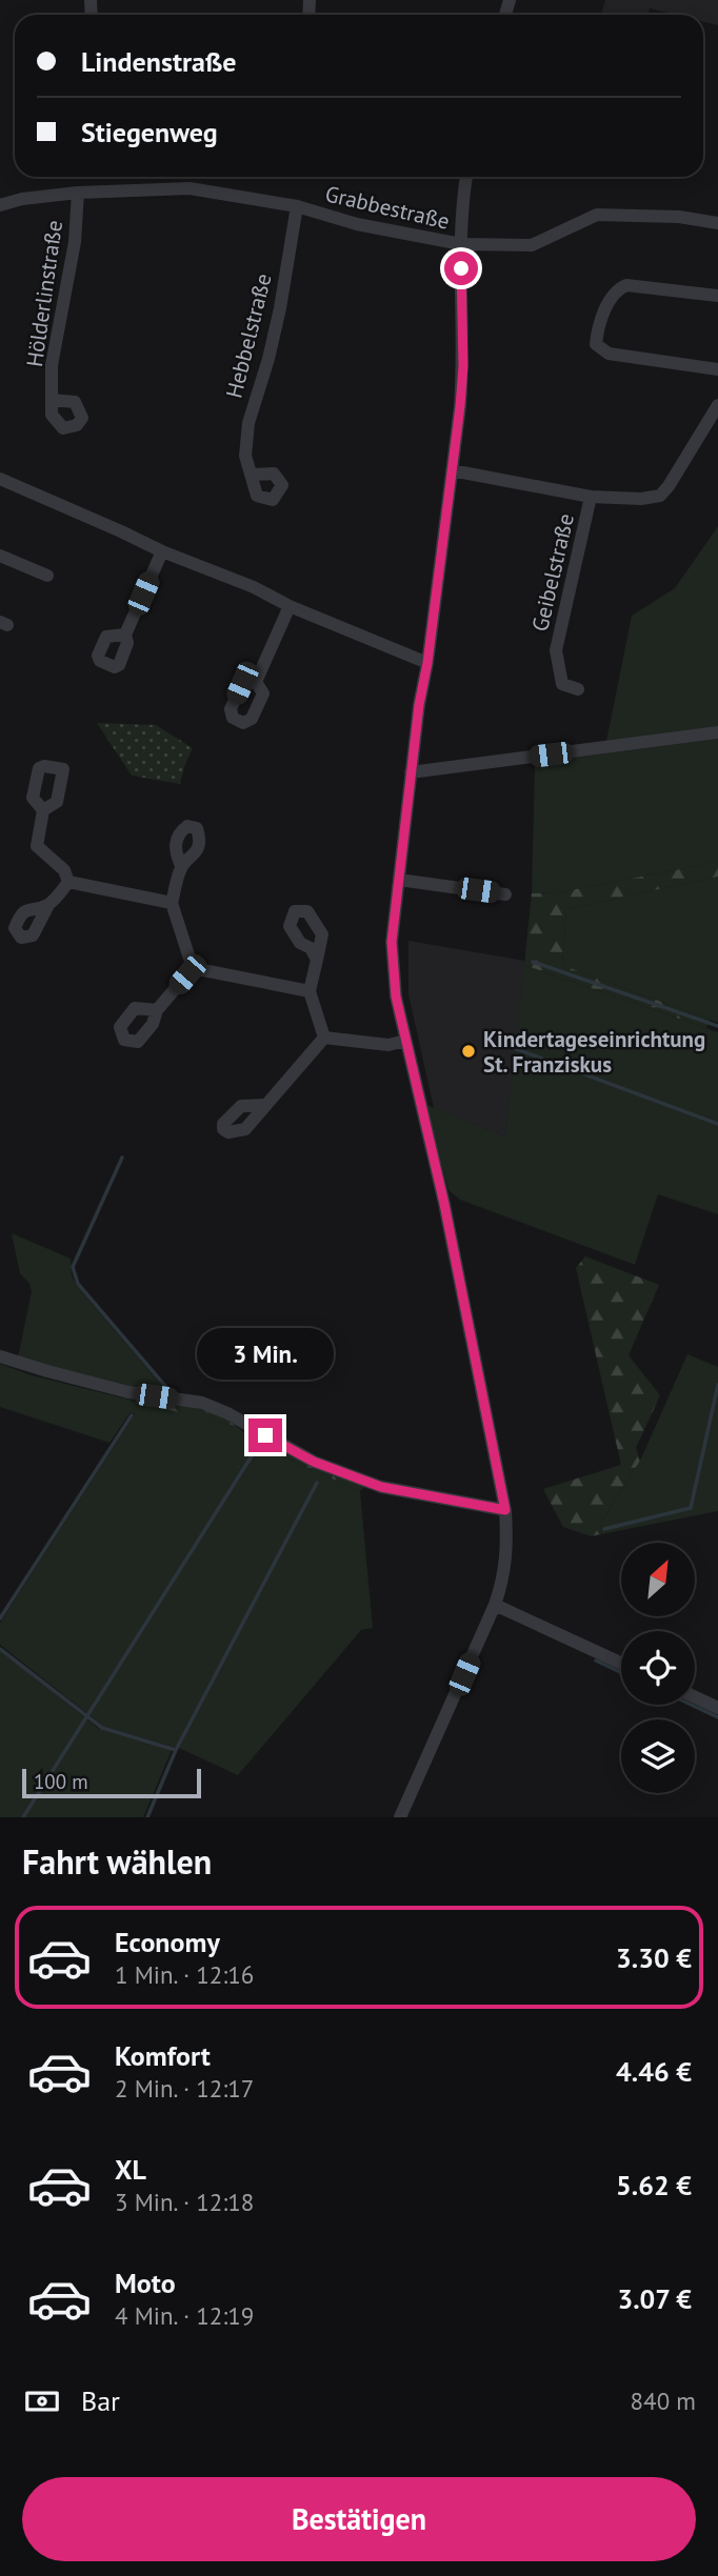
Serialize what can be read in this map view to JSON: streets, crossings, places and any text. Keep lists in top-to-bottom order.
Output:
{
  "streets": {
    "street": [
      "Grabbestraße",
      "Hölderlinstraße",
      "Hebbelstraße",
      "Geibelstraße"
    ]
  },
  "crossings": [
    ["Grabbestraße", "Hölderlinstraße"],
    ["Grabbestraße", "Hebbelstraße"]
  ],
  "places": ["Kindertageseinrichtung St. Franziskus"],
  "scale_bar": "100 m",
  "north": "top right",
  "page": {
    "banner": ["Lindenstraße", "Stiegenweg"],
    "bubble": "3 Min.",
    "scale": "100 m",
    "heading": "Fahrt wählen",
    "list": [
      {
        "name": "Economy",
        "note": "1 Min. · 12:16",
        "value": "3.30 €"
      },
      {
        "name": "Komfort",
        "note": "2 Min. · 12:17",
        "value": "4.46 €"
      },
      {
        "name": "XL",
        "note": "3 Min. · 12:18",
        "value": "5.62 €"
      },
      {
        "name": "Moto",
        "note": "4 Min. · 12:19",
        "value": "3.07 €"
      }
    ],
    "pay": ["Bar", "840 m"],
    "buttons": "Bestätigen"
  }
}
